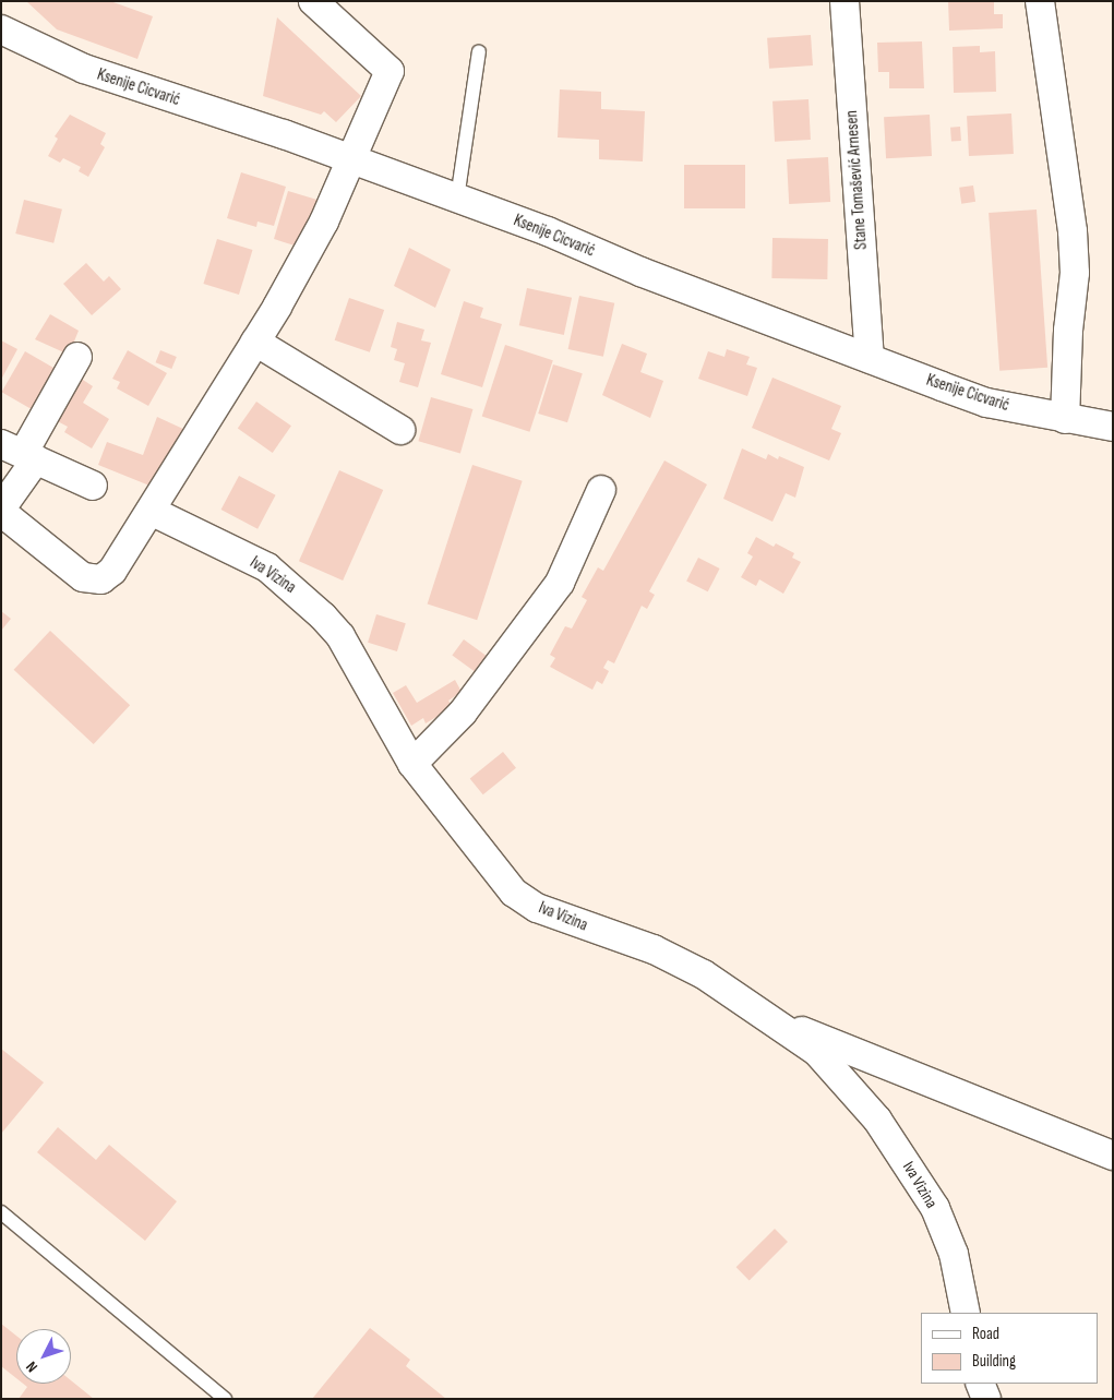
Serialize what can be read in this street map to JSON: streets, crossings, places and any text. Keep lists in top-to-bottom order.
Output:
{
  "streets": {
    "street": ["Ksenije Cicvarić", "Stane Tomašević Arnesen", "Iva Vizina"]
  },
  "crossings": [
    ["Ksenije Cicvarić", "Stane Tomašević Arnesen"]
  ],
  "legend": ["Road", "Building"],
  "north": "bottom left"
}
